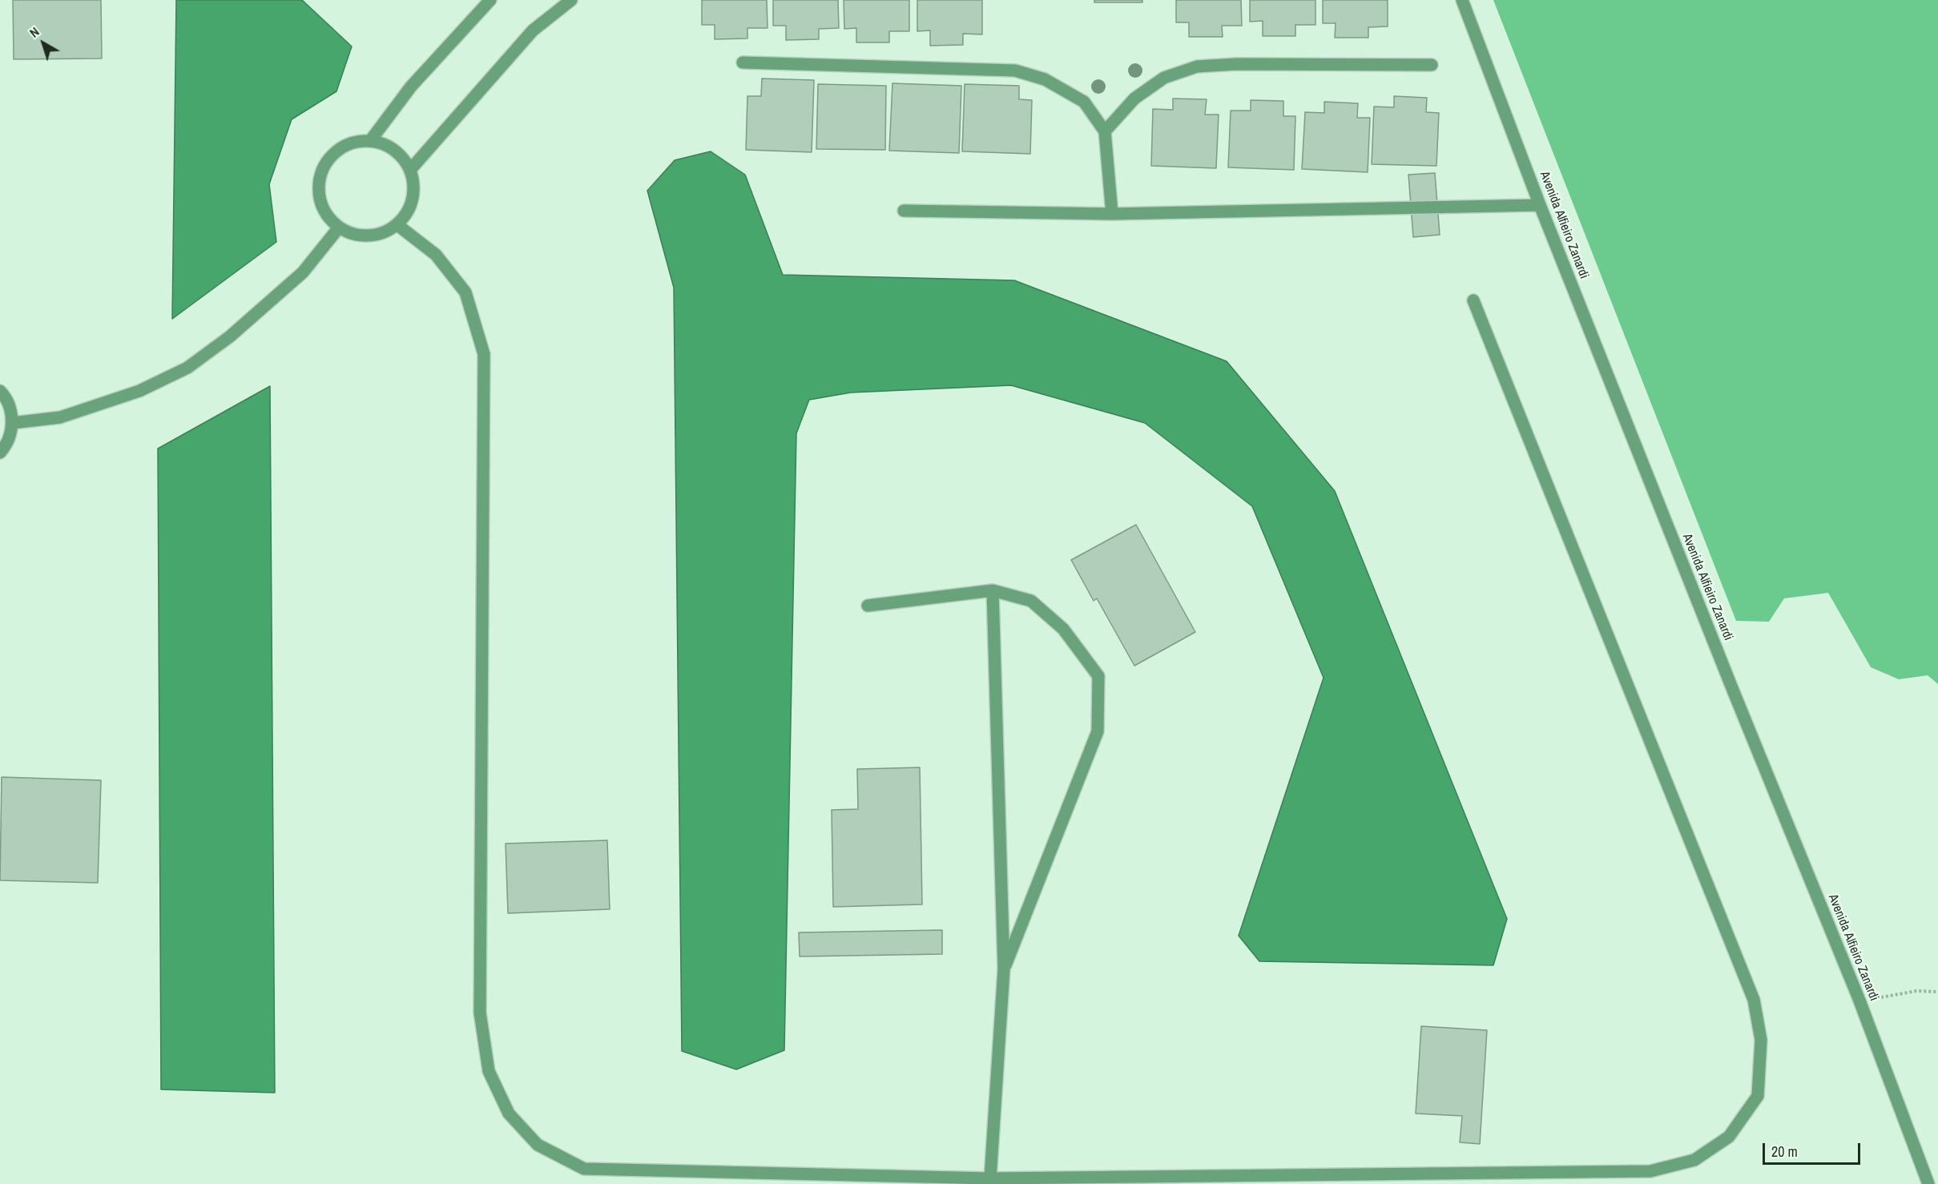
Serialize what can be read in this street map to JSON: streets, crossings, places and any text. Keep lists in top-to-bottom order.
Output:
{
  "streets": {
    "street": ["Avenida Alfieiro Zanardi"]
  },
  "scale_bar": "20 m",
  "north": "top left"
}
